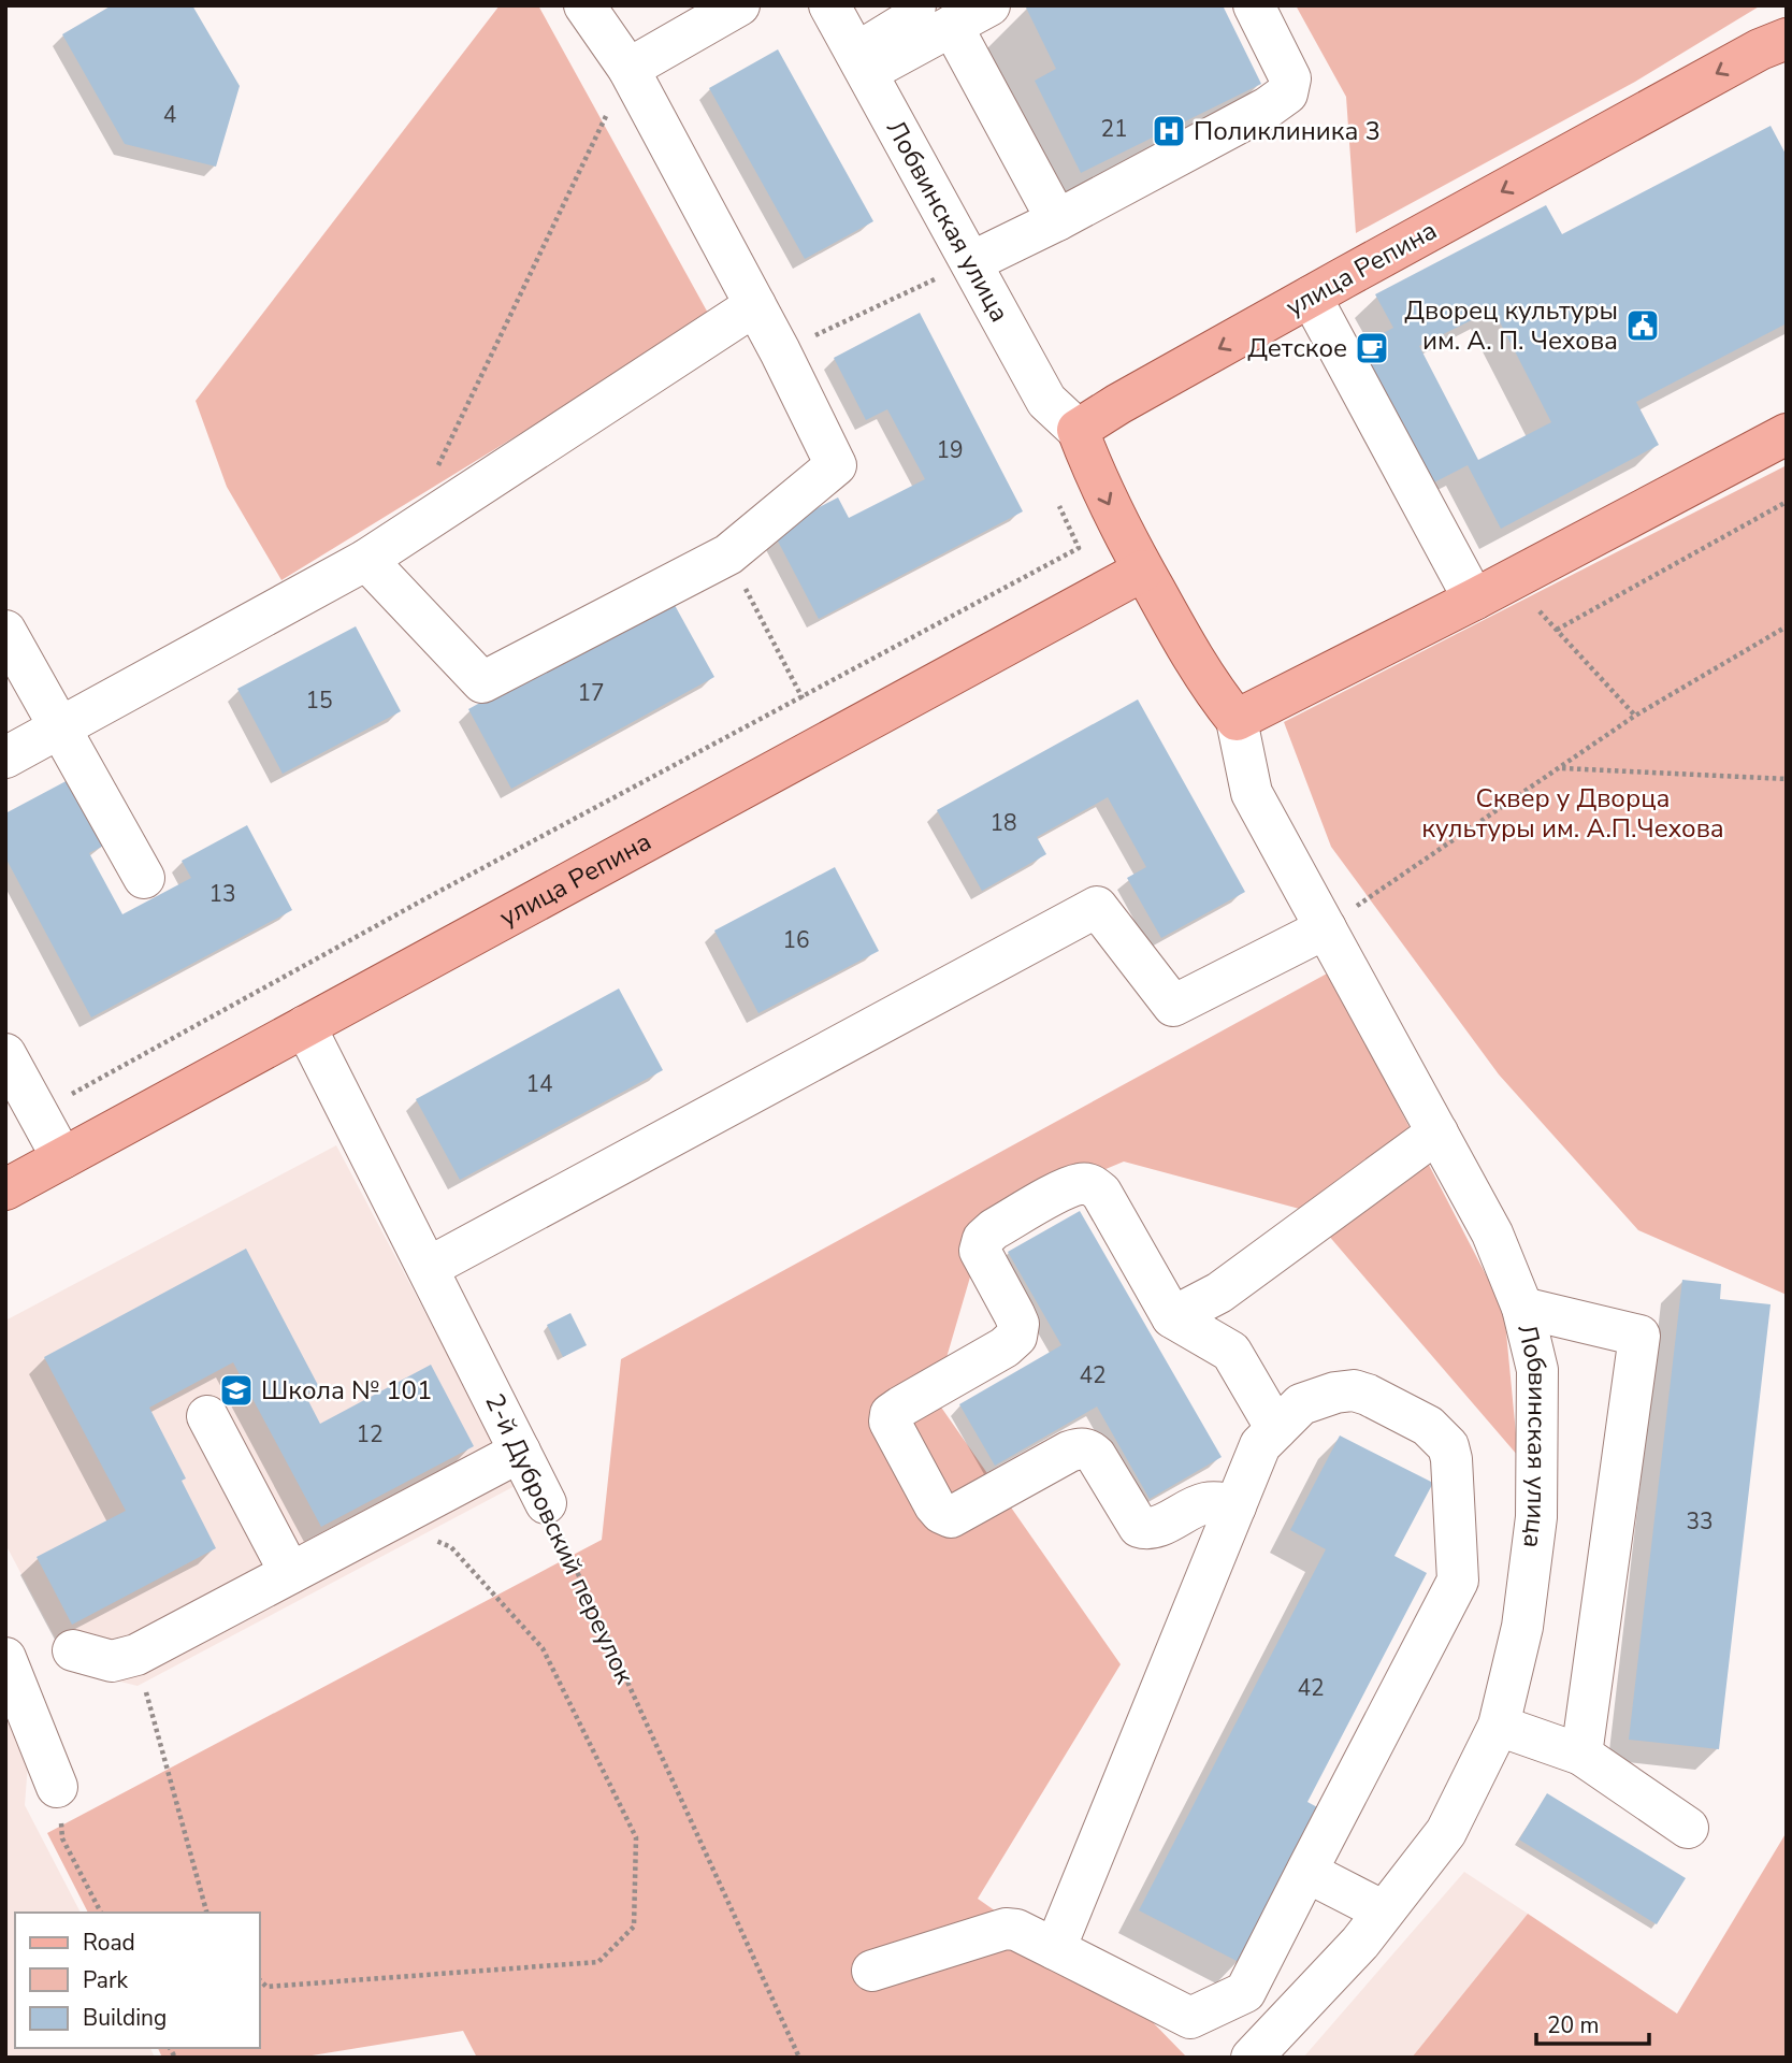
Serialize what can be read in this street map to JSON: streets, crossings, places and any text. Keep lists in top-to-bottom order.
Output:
{
  "streets": {
    "main road": ["улица Репина"],
    "street": ["Лобвинская улица", "2-й Дубровский переулок"]
  },
  "crossings": [
    ["Лобвинская улица", "улица Репина"],
    ["улица Репина", "2-й Дубровский переулок"]
  ],
  "parks": ["Сквер у Дворца культуры им. А.П.Чехова"],
  "places": {
    "hospital": ["Поликлиника 3"],
    "public building": ["Дворец культуры им. А. П. Чехова"],
    "cafe": ["Детское"],
    "school or university": ["Школа № 101"]
  },
  "house_numbers": [
    "4",
    "21",
    "19",
    "17",
    "15",
    "18",
    "13",
    "16",
    "14",
    "42",
    "12",
    "33",
    "42"
  ],
  "legend": ["Road", "Park", "Building"],
  "scale_bar": "20 m"
}
